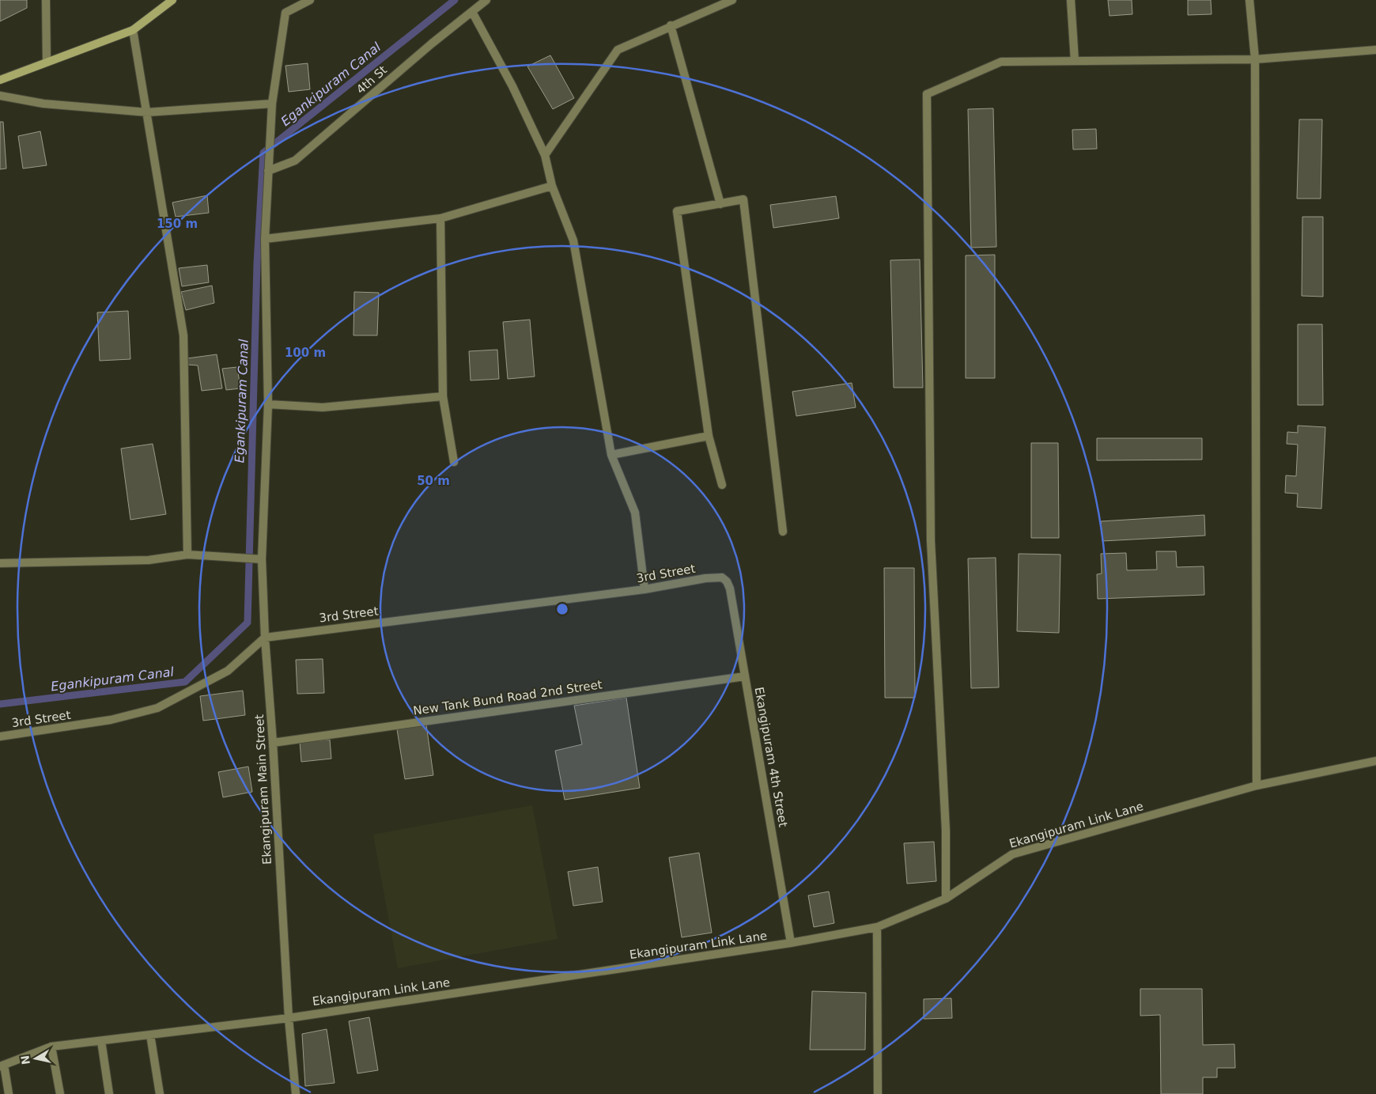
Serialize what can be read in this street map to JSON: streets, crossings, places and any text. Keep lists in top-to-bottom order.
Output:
{
  "streets": {
    "street": [
      "4th St",
      "3rd Street",
      "New Tank Bund Road 2nd Street",
      "Ekangipuram 4th Street",
      "Ekangipuram Main Street",
      "Ekangipuram Link Lane"
    ]
  },
  "crossings": [
    ["4th St", "Ekangipuram Main Street"],
    ["3rd Street", "Ekangipuram 4th Street"],
    ["3rd Street", "Ekangipuram Main Street"],
    ["New Tank Bund Road 2nd Street", "Ekangipuram 4th Street"],
    ["New Tank Bund Road 2nd Street", "Ekangipuram Main Street"],
    ["Ekangipuram 4th Street", "Ekangipuram Link Lane"],
    ["Ekangipuram Main Street", "Ekangipuram Link Lane"]
  ],
  "water": ["Egankipuram Canal"],
  "north": "left",
  "rings": ["150 m", "100 m", "50 m"]
}
